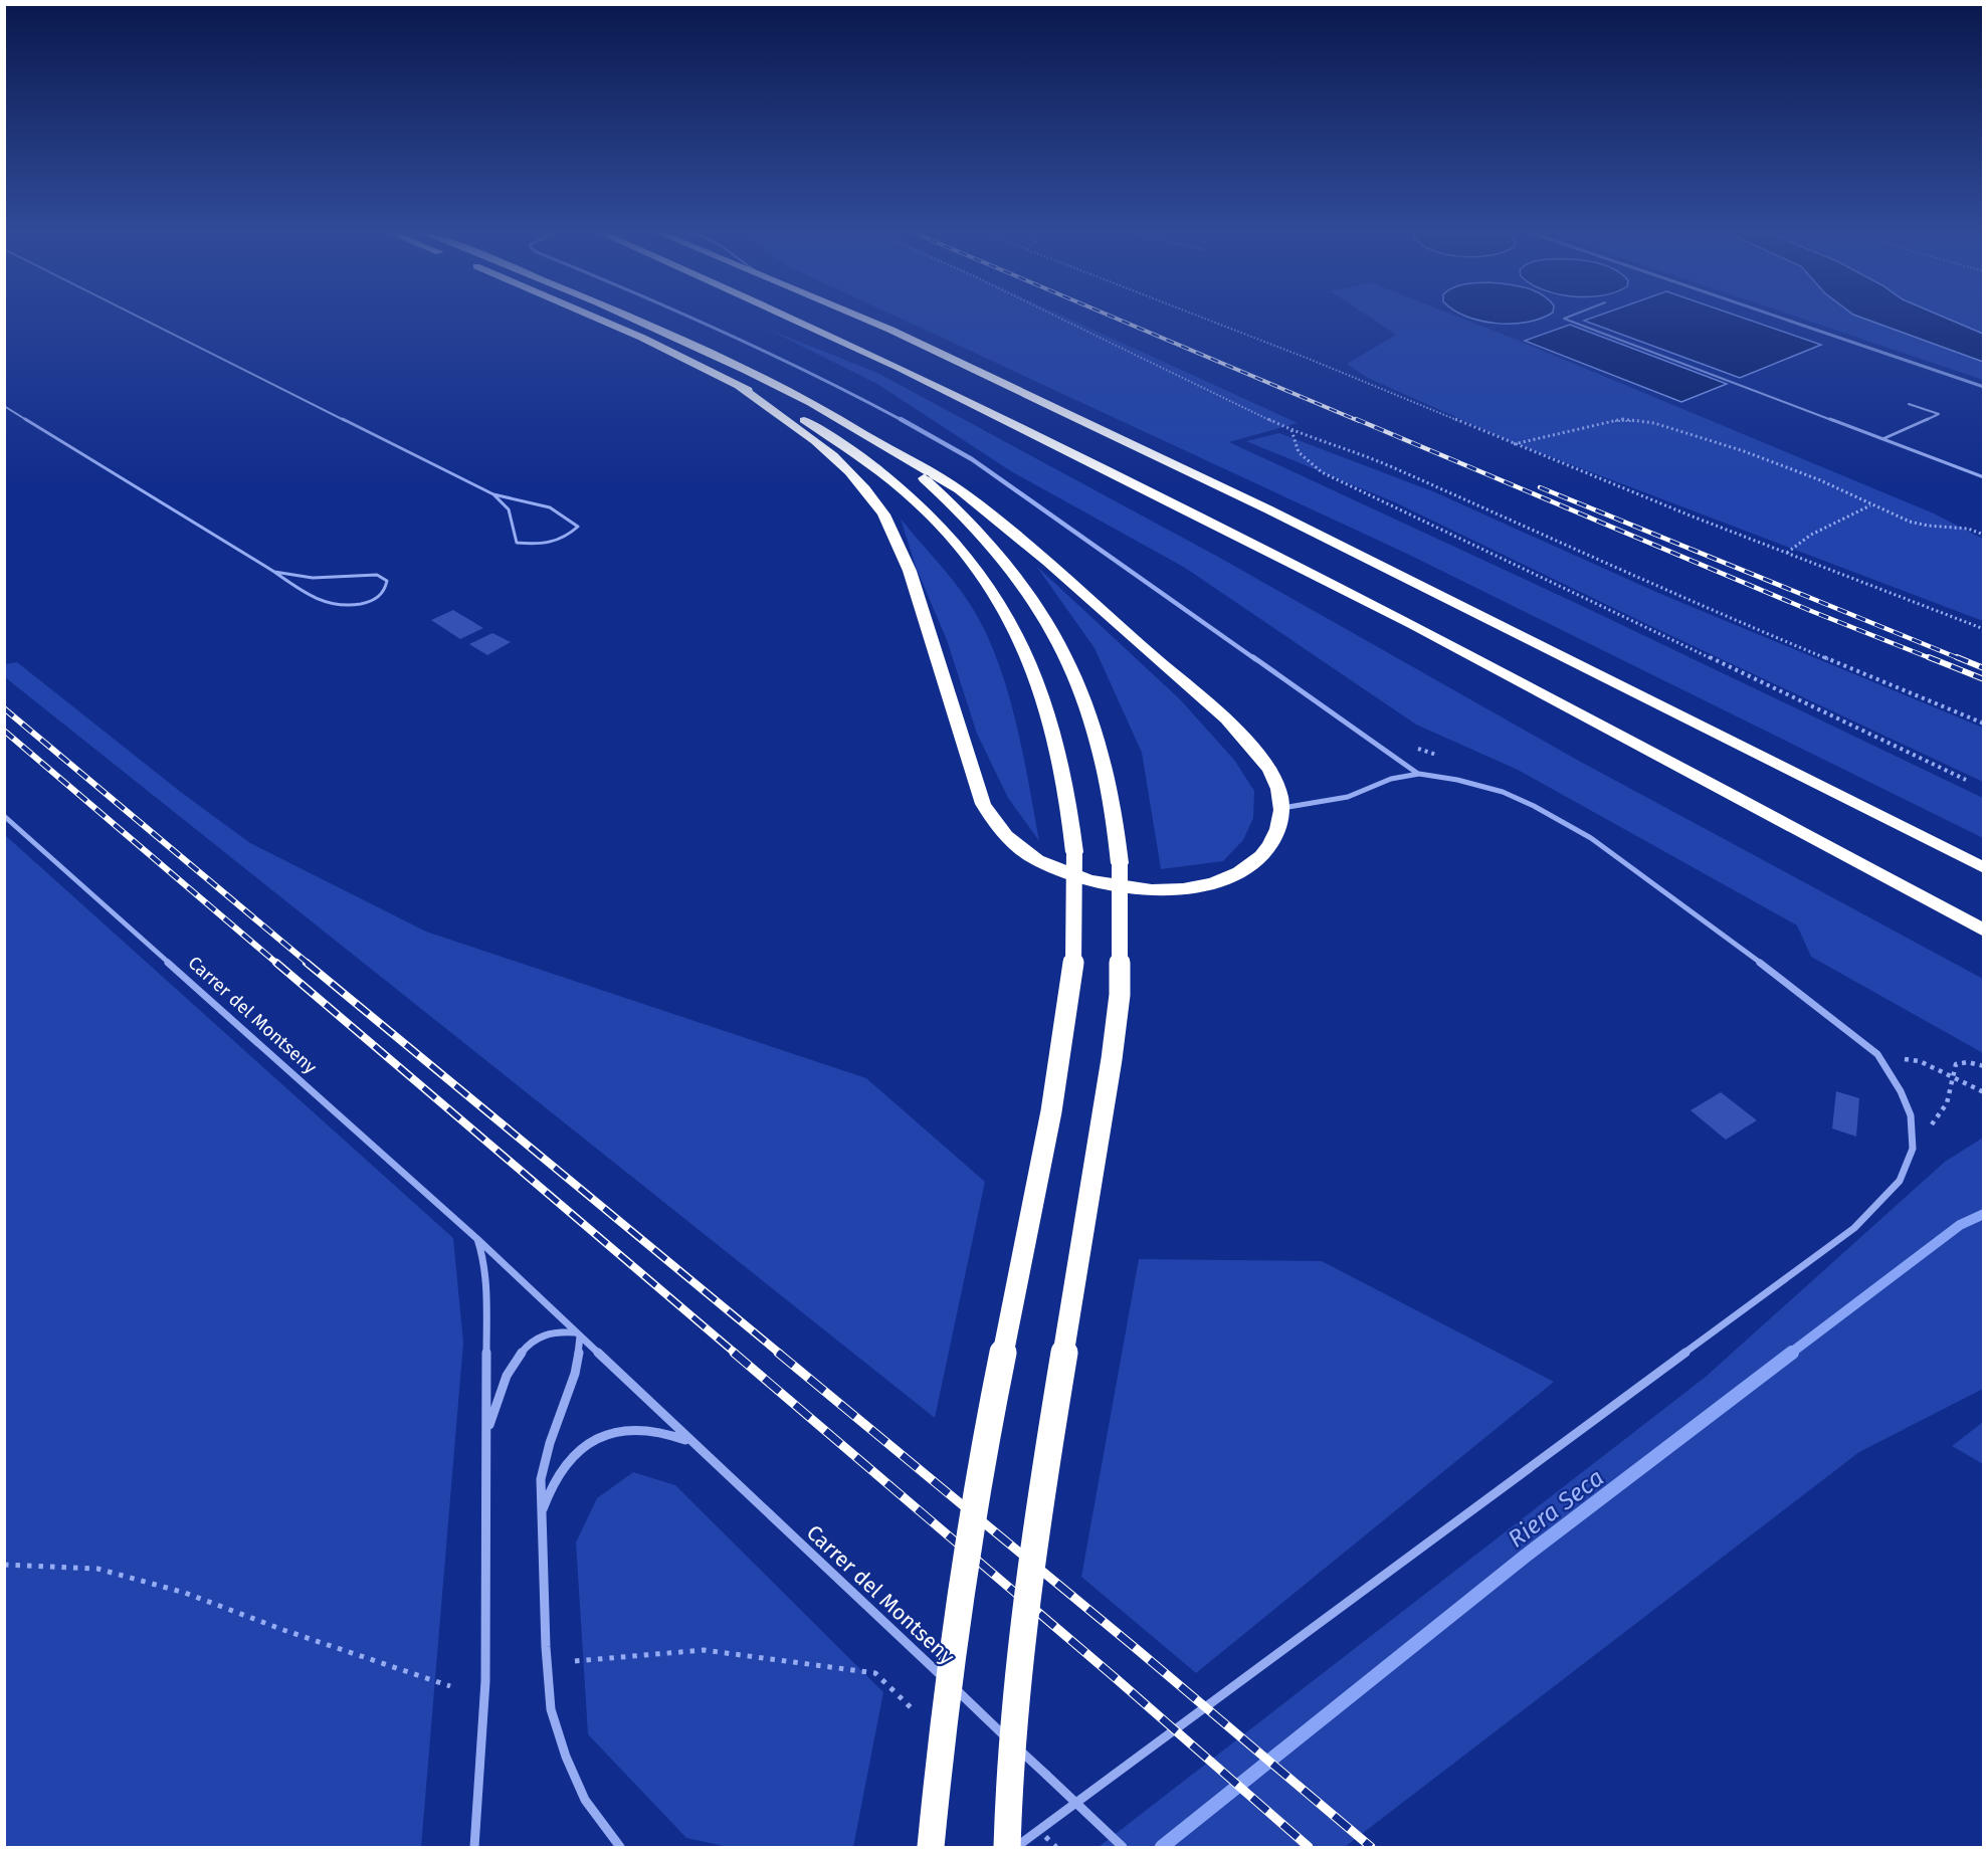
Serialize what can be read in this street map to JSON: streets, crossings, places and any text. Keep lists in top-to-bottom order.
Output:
{
  "streets": {
    "street": ["Carrer del Montseny"]
  },
  "water": ["Riera Seca"]
}
